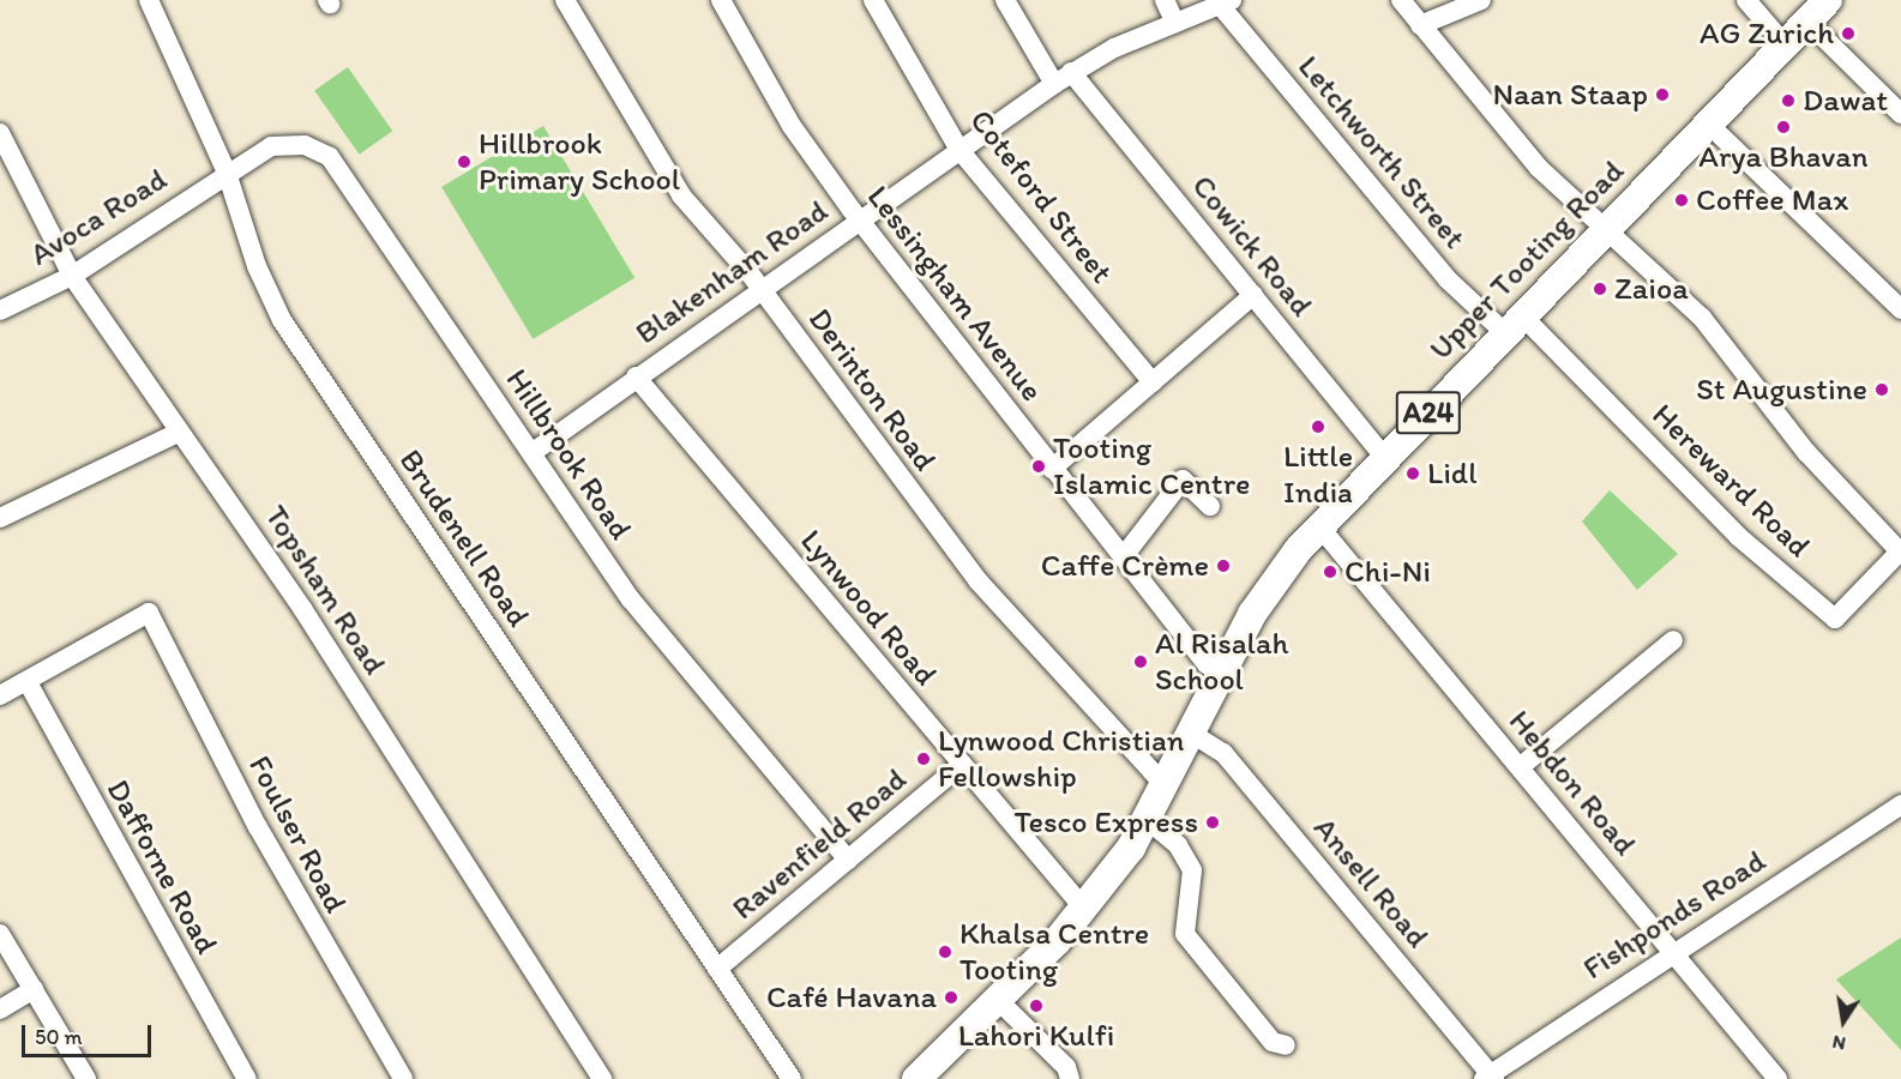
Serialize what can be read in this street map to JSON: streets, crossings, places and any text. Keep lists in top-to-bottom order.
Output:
{
  "streets": {
    "highway": ["Upper Tooting Road", "A24"],
    "street": [
      "Letchworth Street",
      "Coteford Street",
      "Avoca Road",
      "Cowick Road",
      "Blakenham Road",
      "Lessingham Avenue",
      "Derinton Road",
      "Hillbrook Road",
      "Hereward Road",
      "Brudenell Road",
      "Topsham Road",
      "Lynwood Road",
      "Hebdon Road",
      "Foulser Road",
      "Ravenfield Road",
      "Dafforne Road",
      "Ansell Road",
      "Fishponds Road"
    ]
  },
  "crossings": [
    ["Letchworth Street", "Upper Tooting Road"],
    ["Letchworth Street", "Blakenham Road"],
    ["Letchworth Street", "Hereward Road"],
    ["Coteford Street", "Blakenham Road"],
    ["Avoca Road", "Hillbrook Road"],
    ["Avoca Road", "Brudenell Road"],
    ["Avoca Road", "Topsham Road"],
    ["Cowick Road", "Upper Tooting Road"],
    ["Cowick Road", "Blakenham Road"],
    ["Upper Tooting Road", "Lessingham Avenue"],
    ["Upper Tooting Road", "Derinton Road"],
    ["Upper Tooting Road", "A24"],
    ["Upper Tooting Road", "Hereward Road"],
    ["Upper Tooting Road", "Lynwood Road"],
    ["Upper Tooting Road", "Hebdon Road"],
    ["Upper Tooting Road", "Ansell Road"],
    ["Blakenham Road", "Lessingham Avenue"],
    ["Blakenham Road", "Derinton Road"],
    ["Blakenham Road", "Hillbrook Road"],
    ["Blakenham Road", "Lynwood Road"],
    ["Hillbrook Road", "Brudenell Road"],
    ["Hillbrook Road", "Ravenfield Road"],
    ["Brudenell Road", "Ravenfield Road"],
    ["Lynwood Road", "Ravenfield Road"],
    ["Hebdon Road", "Fishponds Road"],
    ["Foulser Road", "Dafforne Road"],
    ["Ansell Road", "Fishponds Road"]
  ],
  "places": [
    "AG Zurich",
    "Naan Staap",
    "Dawat",
    "Arya Bhavan",
    "Hillbrook Primary School",
    "Coffee Max",
    "Zaioa",
    "St Augustine",
    "Little India",
    "Tooting Islamic Centre",
    "Lidl",
    "Caffe Crème",
    "Chi-Ni",
    "Al Risalah School",
    "Lynwood Christian Fellowship",
    "Tesco Express",
    "Khalsa Centre Tooting",
    "Café Havana",
    "Lahori Kulfi"
  ],
  "scale_bar": "50 m",
  "north": "bottom"
}
